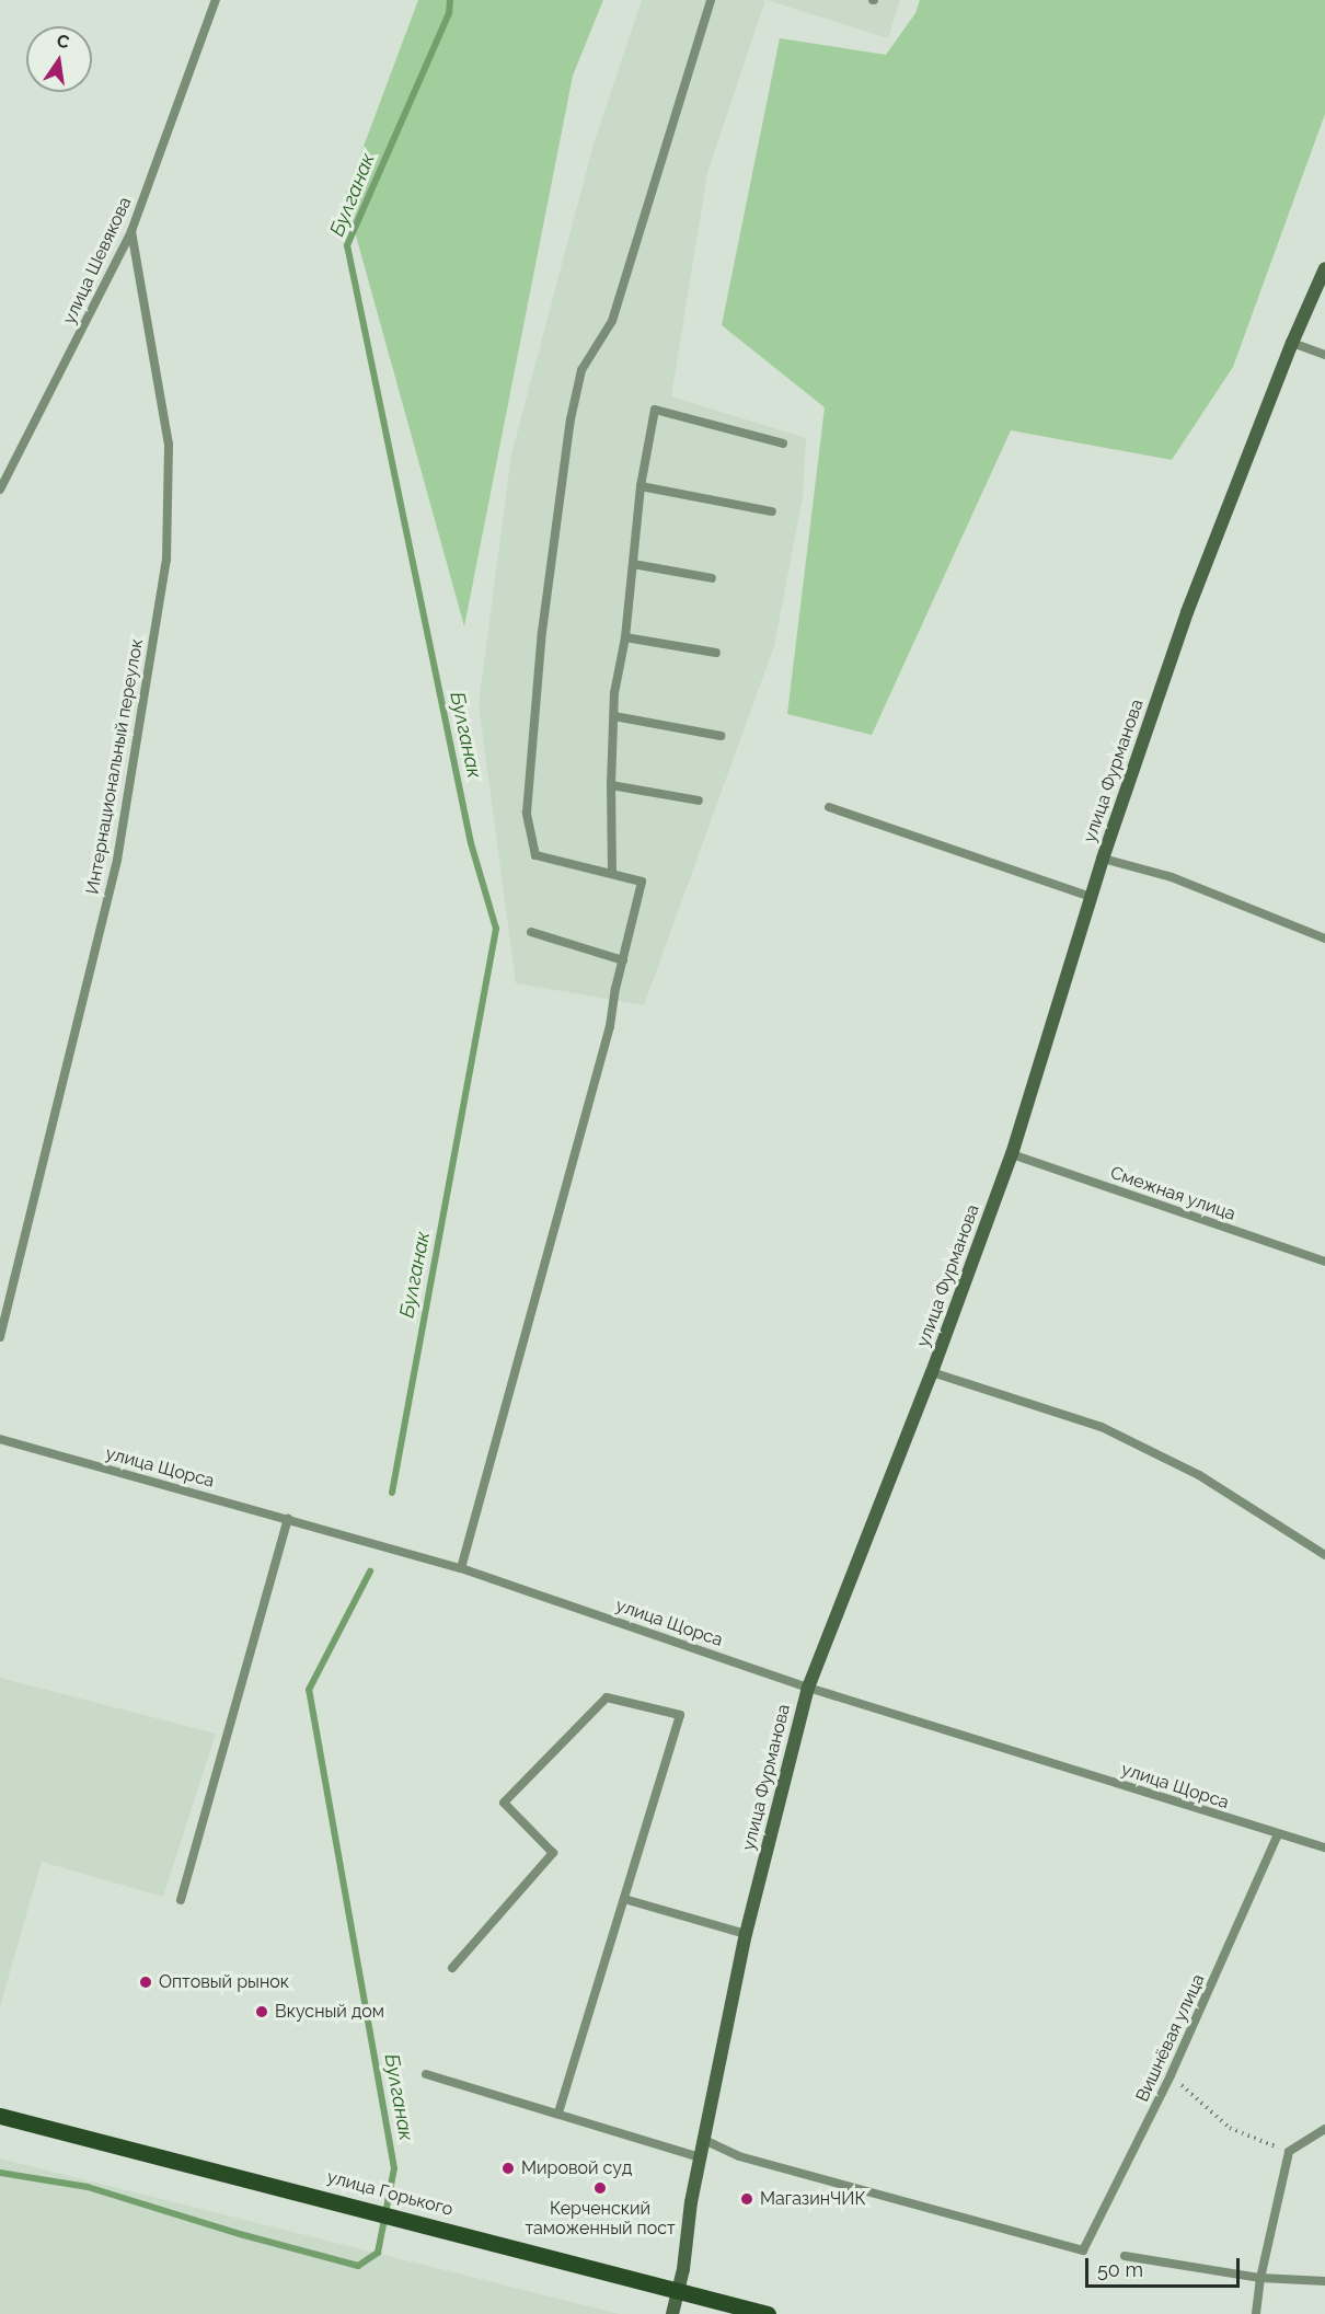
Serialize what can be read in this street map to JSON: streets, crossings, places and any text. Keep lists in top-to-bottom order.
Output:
{
  "streets": {
    "main road": ["улица Фурманова", "улица Горького"],
    "lane": [
      "улица Шевякова",
      "Интернациональный переулок",
      "Смежная улица",
      "улица Щорса",
      "Вишнёвая улица"
    ]
  },
  "crossings": [
    ["улица Шевякова", "Интернациональный переулок"],
    ["улица Фурманова", "Смежная улица"],
    ["улица Фурманова", "улица Щорса"],
    ["улица Фурманова", "Вишнёвая улица"],
    ["улица Фурманова", "улица Горького"],
    ["улица Щорса", "Вишнёвая улица"]
  ],
  "water": ["Булганак"],
  "places": [
    "Оптовый рынок",
    "Вкусный дом",
    "Мировой суд",
    "Керченский таможенный пост",
    "МагазинЧИК"
  ],
  "scale_bar": "50 m",
  "north": "top"
}
